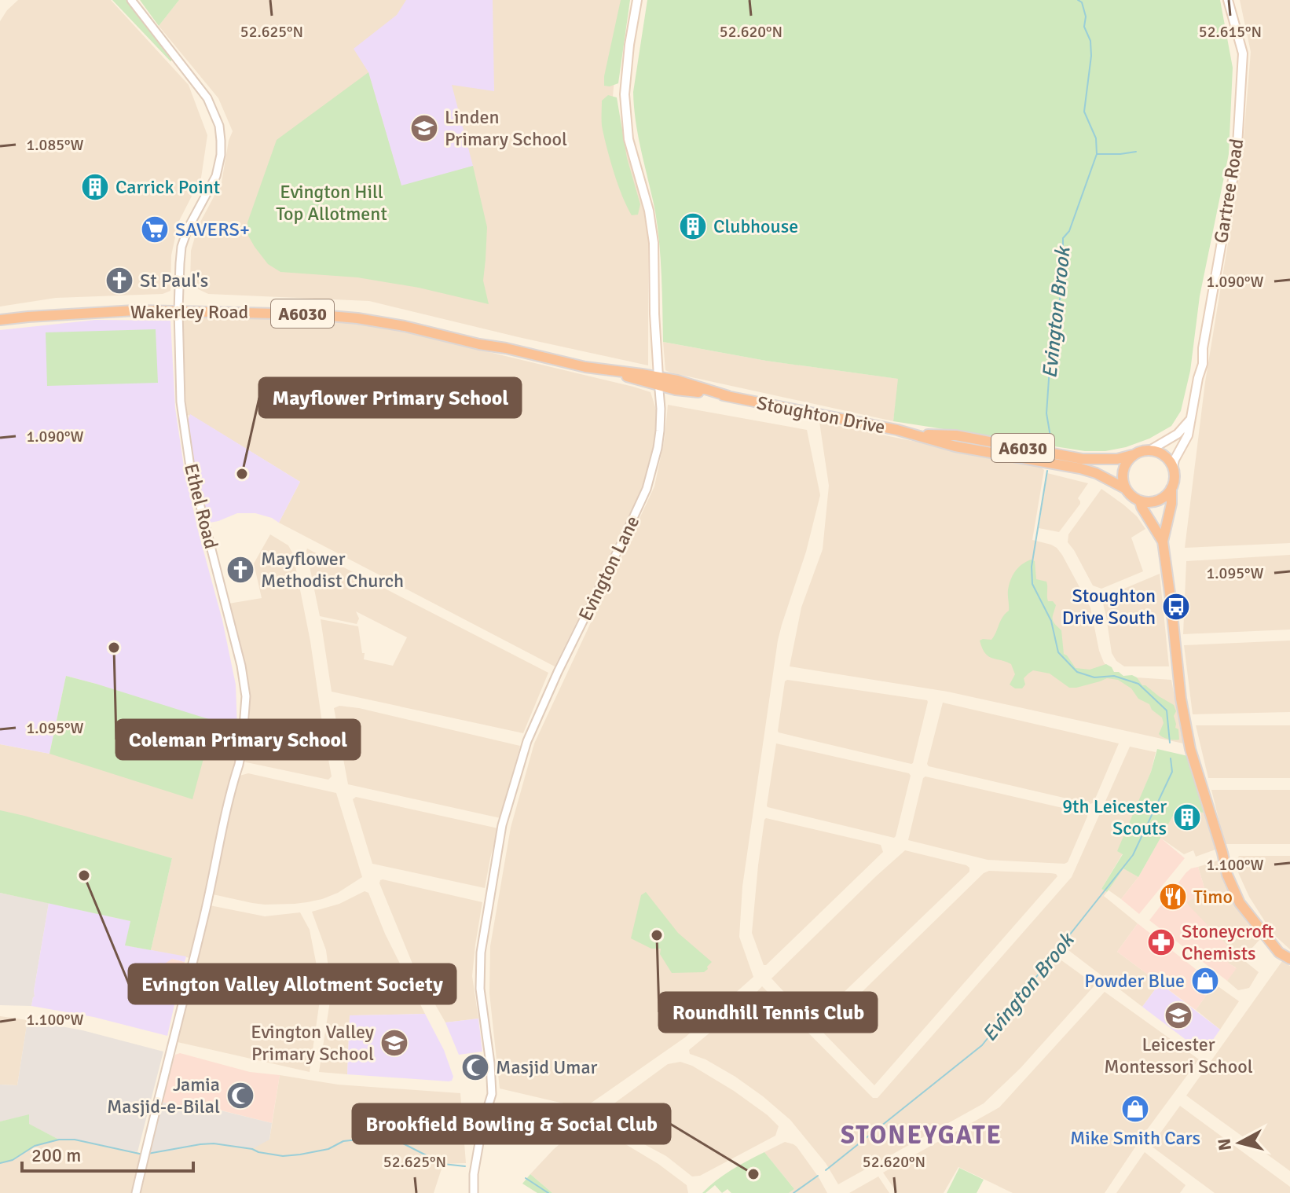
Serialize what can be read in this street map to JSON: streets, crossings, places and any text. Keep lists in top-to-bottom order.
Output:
{
  "streets": {
    "highway": ["Wakerley Road", "A6030", "Stoughton Drive"],
    "main road": ["Gartree Road", "Evington Lane"],
    "street": ["Ethel Road"]
  },
  "crossings": [
    ["Gartree Road", "Stoughton Drive"],
    ["Wakerley Road", "Stoughton Drive"],
    ["Wakerley Road", "Ethel Road"],
    ["Wakerley Road", "Evington Lane"],
    ["Stoughton Drive", "Evington Lane"]
  ],
  "districts": ["STONEYGATE"],
  "water": ["Evington Brook"],
  "parks": ["Evington Hill Top Allotment"],
  "places": {
    "school or university": ["Linden Primary School", "Leicester Montessori School", "Evington Valley Primary School"],
    "building": ["Carrick Point", "Clubhouse", "9th Leicester Scouts"],
    "supermarket": ["SAVERS+"],
    "church": ["St Paul's", "Mayflower Methodist Church"],
    "other": [
      "Mayflower Primary School",
      "Coleman Primary School",
      "Evington Valley Allotment Society",
      "Roundhill Tennis Club",
      "Brookfield Bowling & Social Club"
    ],
    "bus stop": ["Stoughton Drive South"],
    "restaurant": ["Timo"],
    "pharmacy": ["Stoneycroft Chemists"],
    "shop": ["Powder Blue", "Mike Smith Cars"],
    "mosque": ["Masjid Umar", "Jamia Masjid-e-Bilal"]
  },
  "scale_bar": "200 m",
  "north": "left",
  "coordinates": [
    "52.625°N",
    "52.620°N",
    "52.615°N",
    "1.085°W",
    "1.090°W",
    "1.095°W",
    "1.100°W"
  ]
}
